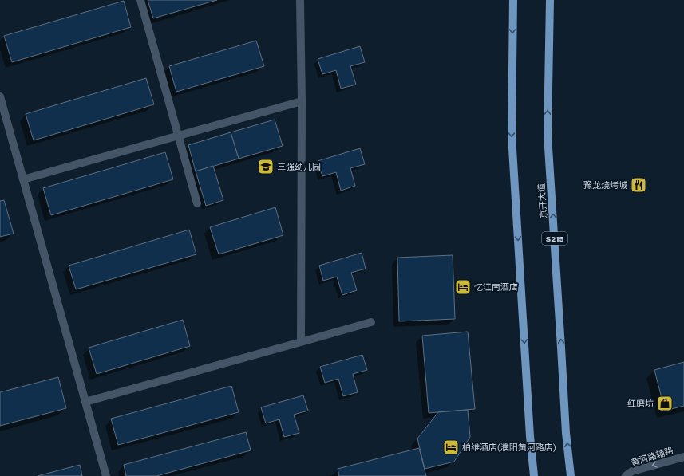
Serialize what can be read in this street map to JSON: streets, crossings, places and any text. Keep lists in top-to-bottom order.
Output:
{
  "streets": {
    "main road": ["京开大道", "S215"],
    "street": ["黄河路辅路"]
  },
  "one_way": ["黄河路辅路"],
  "places": {
    "school or university": ["三强幼儿园"],
    "restaurant": ["豫龙烧烤城"],
    "hotel": ["忆江南酒店", "柏维酒店(濮阳黄河路店)"],
    "shop": ["红磨坊"]
  }
}
